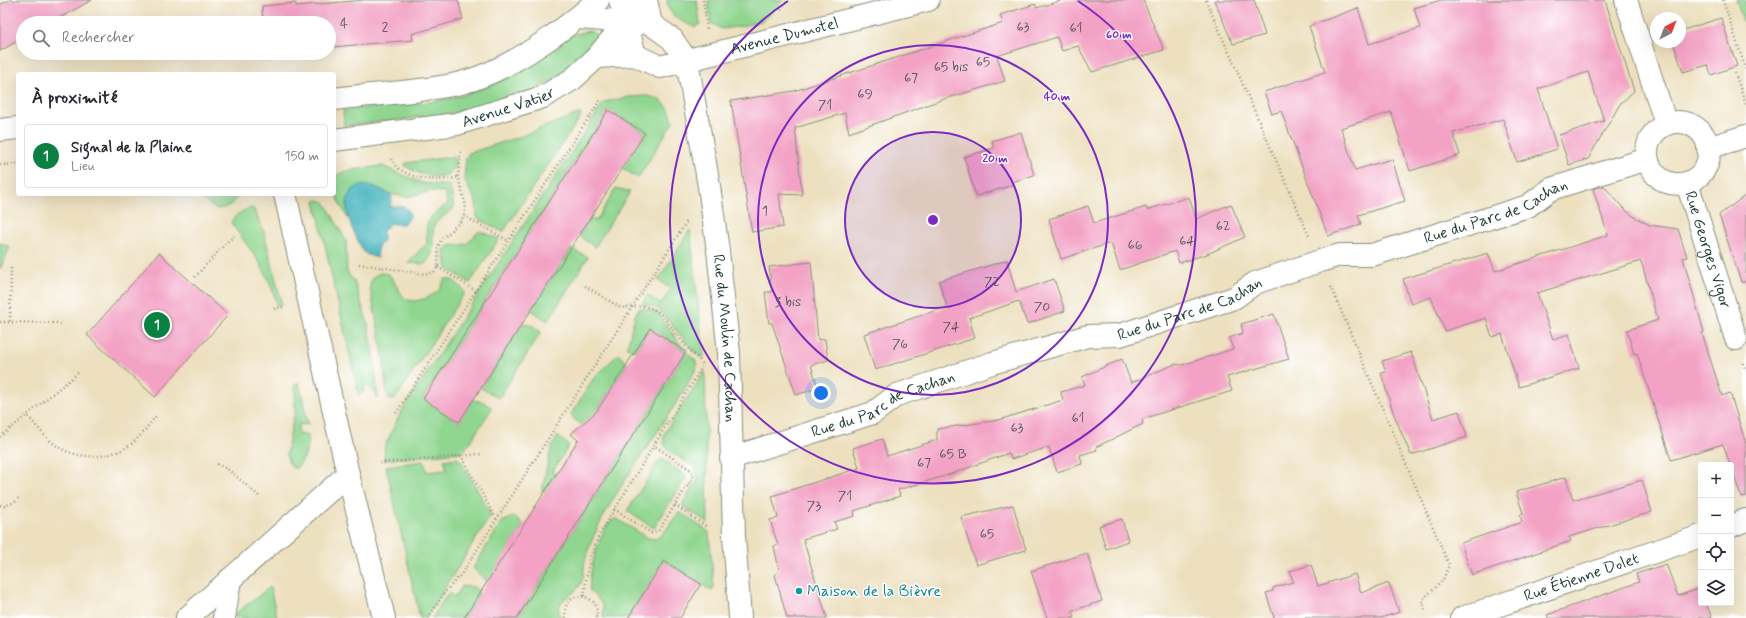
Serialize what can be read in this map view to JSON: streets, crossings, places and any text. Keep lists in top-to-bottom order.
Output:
{
  "streets": {
    "street": [
      "Avenue Dumotel",
      "Avenue Vatier",
      "Rue du Parc de Cachan",
      "Rue Georges Vigor",
      "Rue du Moulin de Cachan",
      "Rue Étienne Dolet"
    ]
  },
  "crossings": [
    ["Avenue Dumotel", "Avenue Vatier"],
    ["Avenue Dumotel", "Rue du Moulin de Cachan"],
    ["Rue du Parc de Cachan", "Rue Georges Vigor"],
    ["Rue du Parc de Cachan", "Rue du Moulin de Cachan"]
  ],
  "places": ["Maison de la Bièvre"],
  "house_numbers": [
    "4",
    "2",
    "63",
    "61",
    "65",
    "65 bis",
    "67",
    "69",
    "71",
    "1",
    "62",
    "64",
    "66",
    "72",
    "3 bis",
    "70",
    "74",
    "76",
    "61",
    "63",
    "65 B",
    "67",
    "71",
    "73",
    "65"
  ],
  "north": "top right",
  "page": {
    "search": "Rechercher",
    "heading": "À proximité",
    "list": [
      {
        "mark": "1",
        "name": "Signal de la Plaine",
        "note": "Lieu",
        "value": "150 m"
      }
    ],
    "pins": "1",
    "map_buttons": ["+", "−"]
  },
  "rings": ["60 m", "40 m", "20 m"]
}
